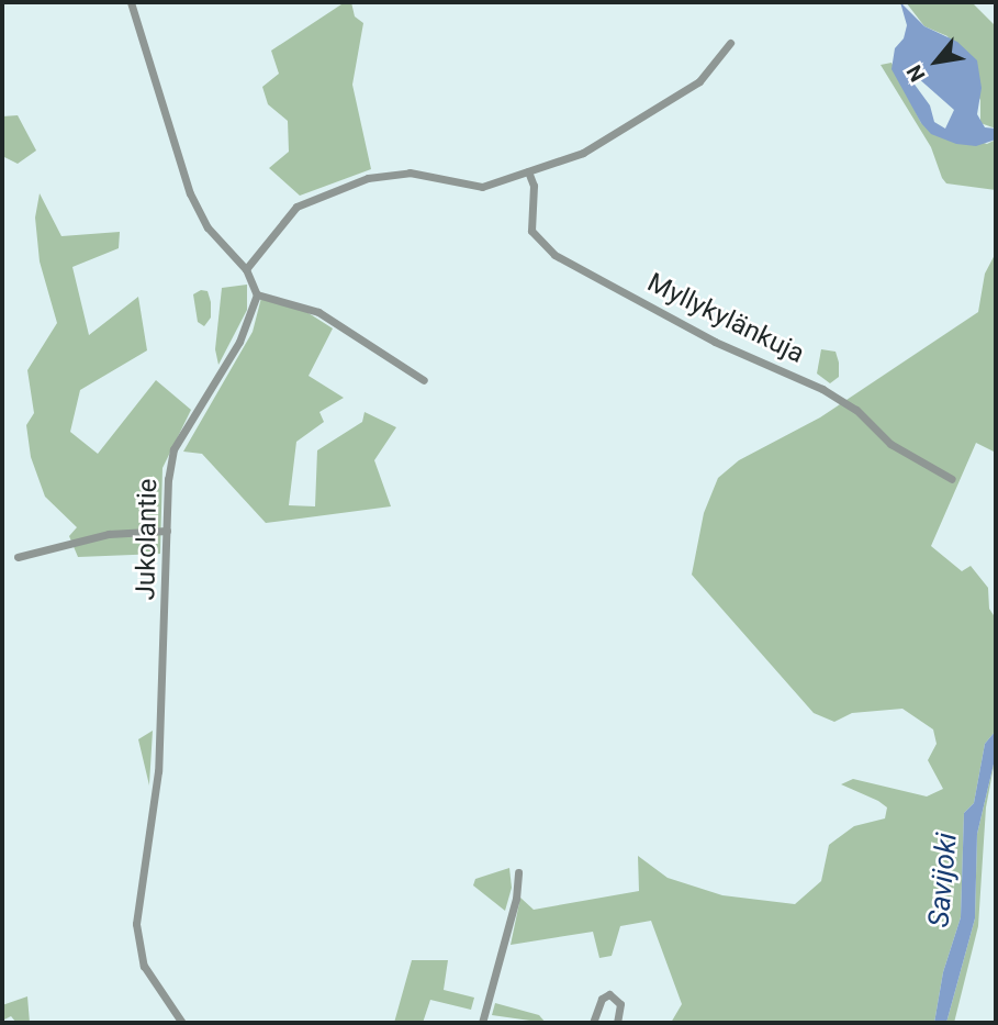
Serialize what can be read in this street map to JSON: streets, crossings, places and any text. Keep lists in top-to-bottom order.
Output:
{
  "streets": {
    "street": ["Myllykylänkuja", "Jukolantie"]
  },
  "water": ["Savijoki"],
  "north": "bottom left"
}
